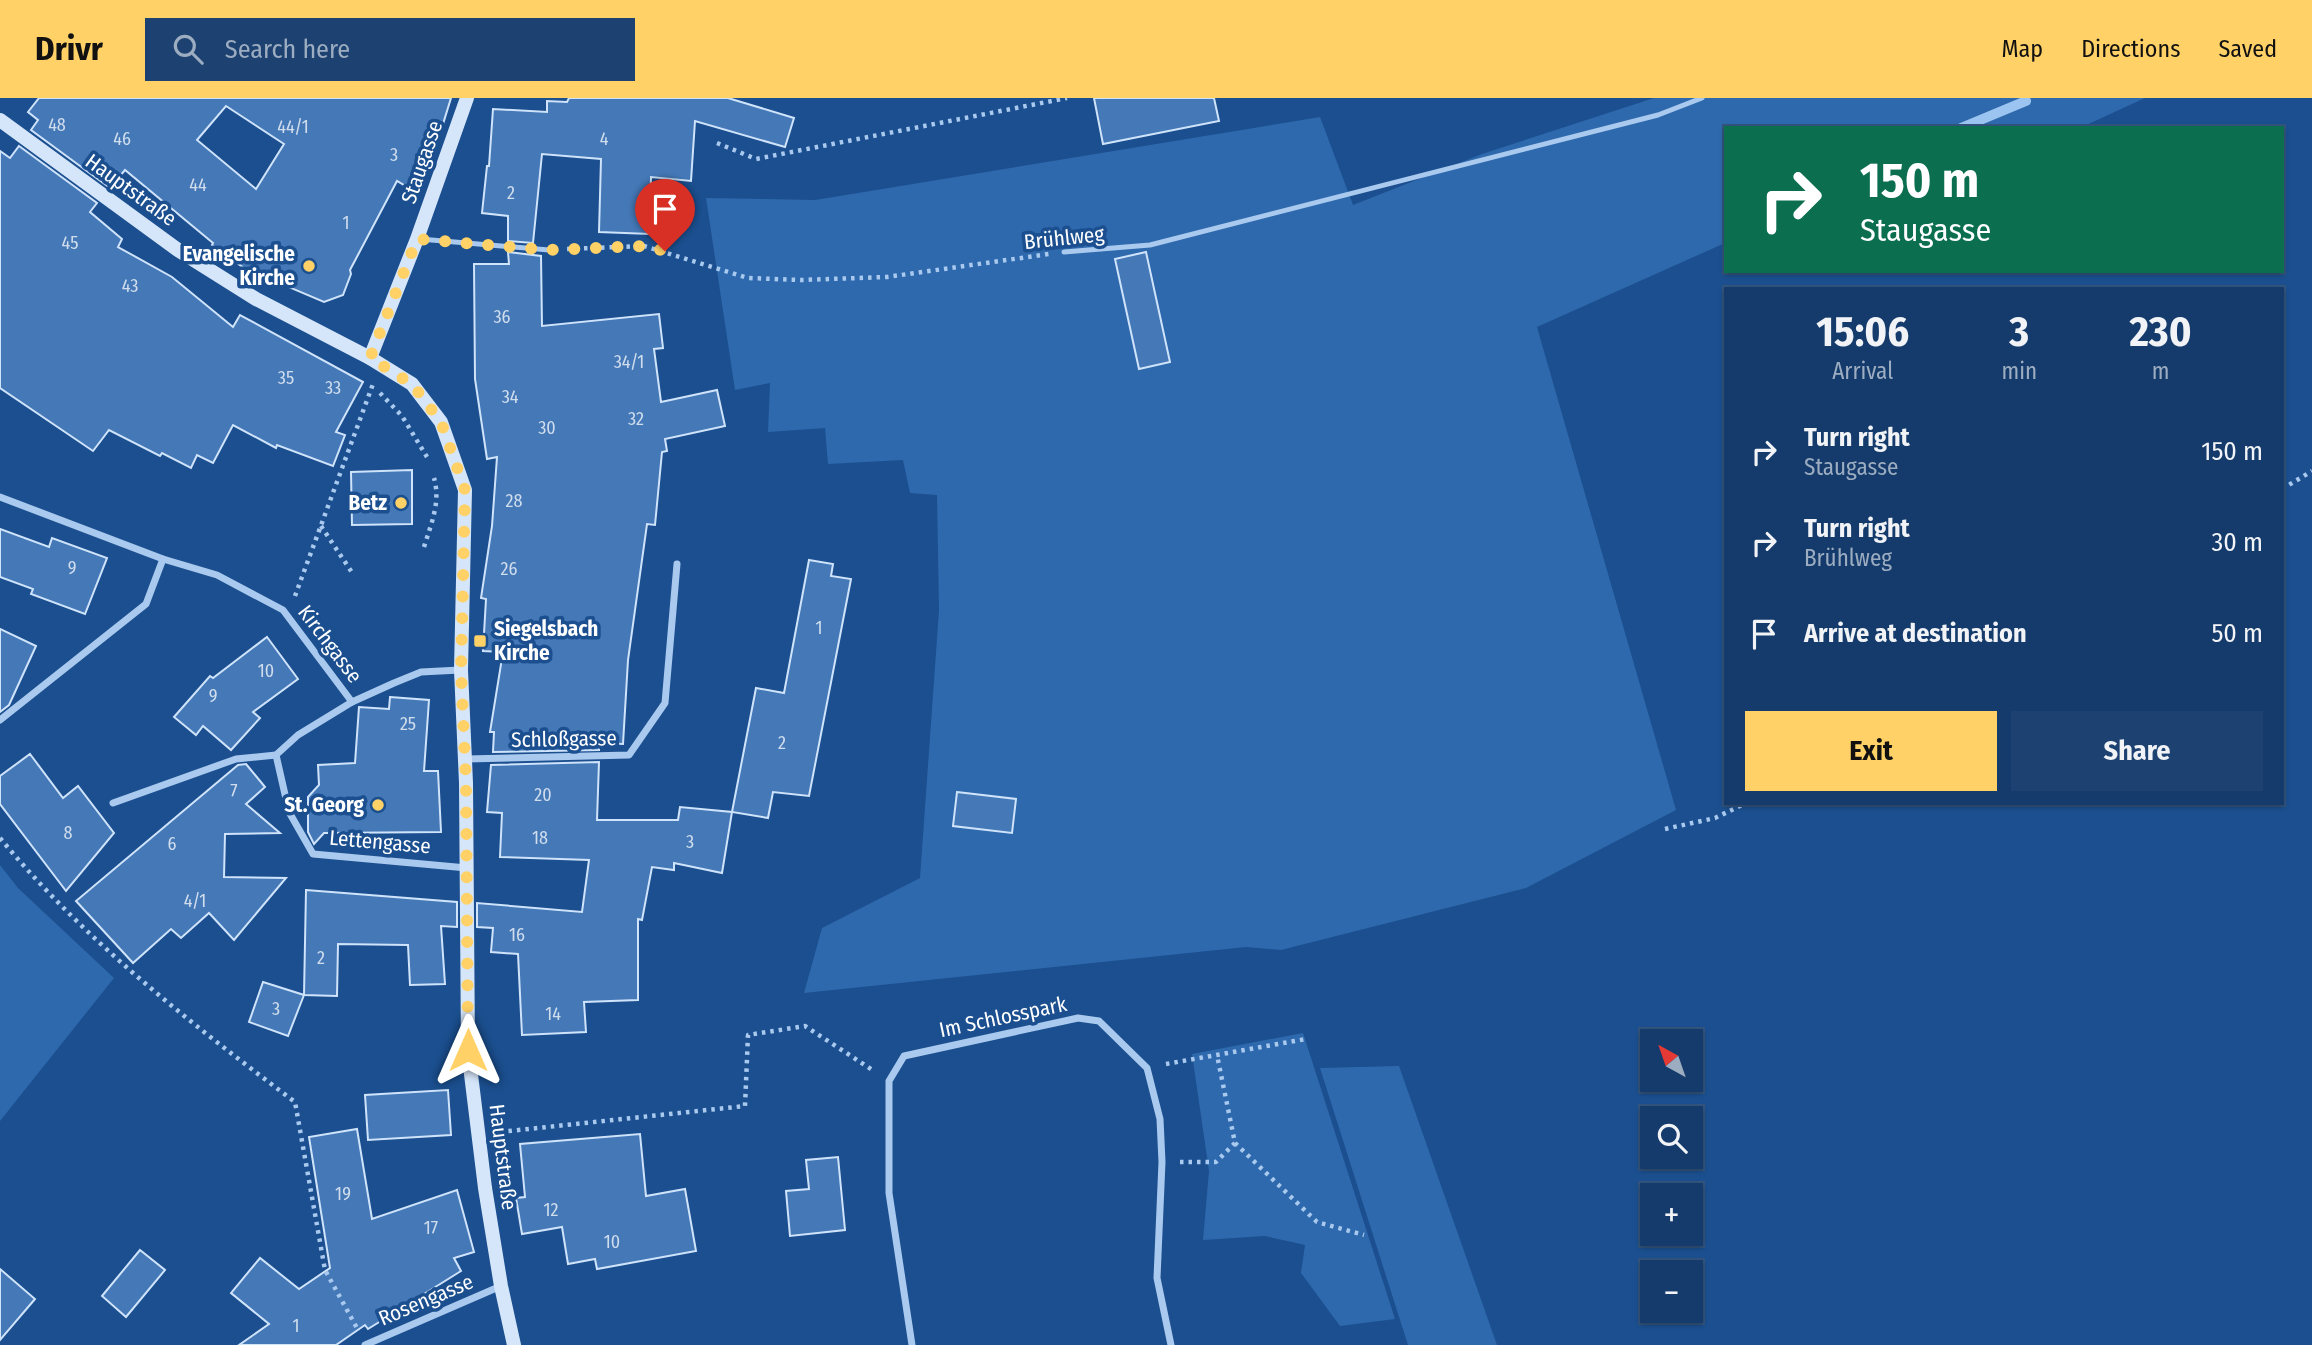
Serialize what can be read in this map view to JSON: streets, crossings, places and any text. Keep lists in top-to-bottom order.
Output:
{
  "streets": {
    "main road": ["Staugasse", "Hauptstraße"],
    "street": [
      "Kirchgasse",
      "Schloßgasse",
      "Lettengasse",
      "Im Schlosspark",
      "Rosengasse"
    ],
    "lane": ["Brühlweg"]
  },
  "crossings": [
    ["Staugasse", "Hauptstraße"],
    ["Hauptstraße", "Schloßgasse"],
    ["Hauptstraße", "Lettengasse"],
    ["Hauptstraße", "Rosengasse"]
  ],
  "places": {
    "other": ["Evangelische Kirche", "Betz", "St. Georg"],
    "transit": ["Siegelsbach Kirche"]
  },
  "house_numbers": [
    "48",
    "44/1",
    "46",
    "4",
    "3",
    "44",
    "2",
    "1",
    "45",
    "43",
    "36",
    "34/1",
    "35",
    "33",
    "34",
    "32",
    "30",
    "28",
    "9",
    "26",
    "1",
    "10",
    "9",
    "25",
    "2",
    "7",
    "20",
    "8",
    "18",
    "3",
    "6",
    "4/1",
    "16",
    "2",
    "3",
    "14",
    "19",
    "12",
    "17",
    "10",
    "1"
  ],
  "north": "top left",
  "page": {
    "header": "Drivr",
    "search": "Search here",
    "nav": ["Map", "Directions", "Saved"],
    "turn": ["150 m", "Staugasse"],
    "eta": [
      "15:06",
      "Arrival",
      "3",
      "min",
      "230",
      "m"
    ],
    "list": [
      {
        "name": "Turn right",
        "note": "Staugasse",
        "value": "150 m"
      },
      {
        "name": "Turn right",
        "note": "Brühlweg",
        "value": "30 m"
      },
      {
        "name": "Arrive at destination",
        "value": "50 m"
      }
    ],
    "buttons": ["Exit", "Share"],
    "map_buttons": ["+", "−"]
  }
}
